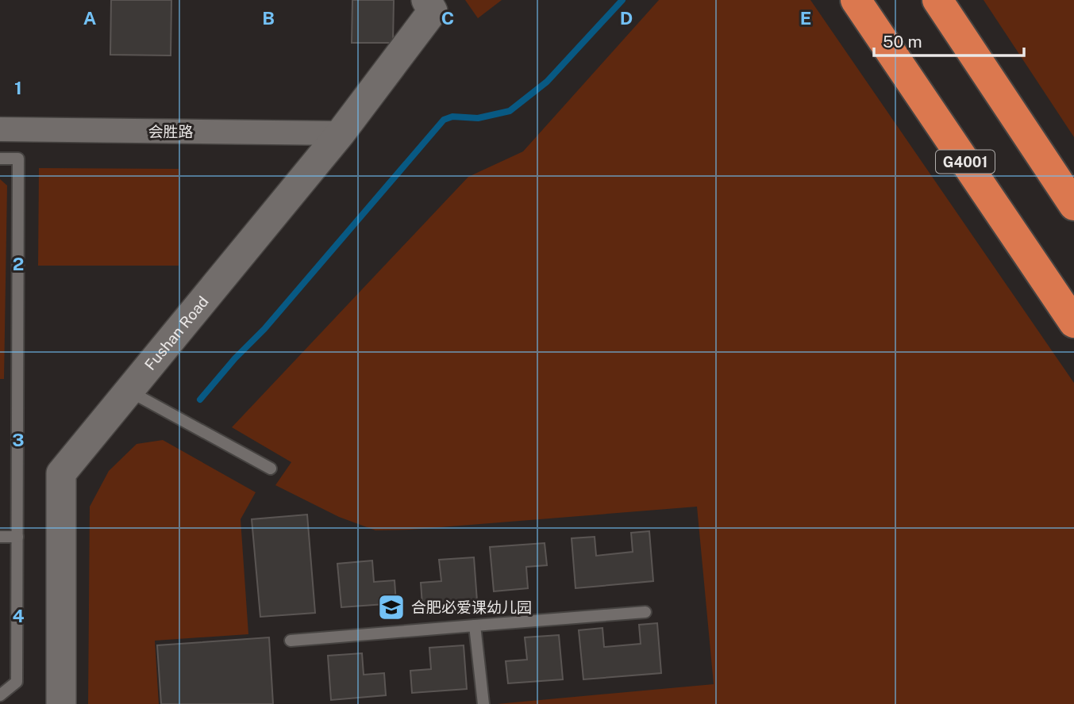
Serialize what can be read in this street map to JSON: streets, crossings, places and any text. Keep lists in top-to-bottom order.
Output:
{
  "streets": {
    "highway": ["G4001"],
    "street": ["会胜路", "Fushan Road"]
  },
  "crossings": [
    ["会胜路", "Fushan Road"]
  ],
  "places": {
    "school or university": ["合肥必爱课幼儿园"]
  },
  "scale_bar": "50 m",
  "grid": {
    "columns": [
      "A",
      "B",
      "C",
      "D",
      "E"
    ],
    "rows": [
      "1",
      "2",
      "3",
      "4"
    ]
  }
}
